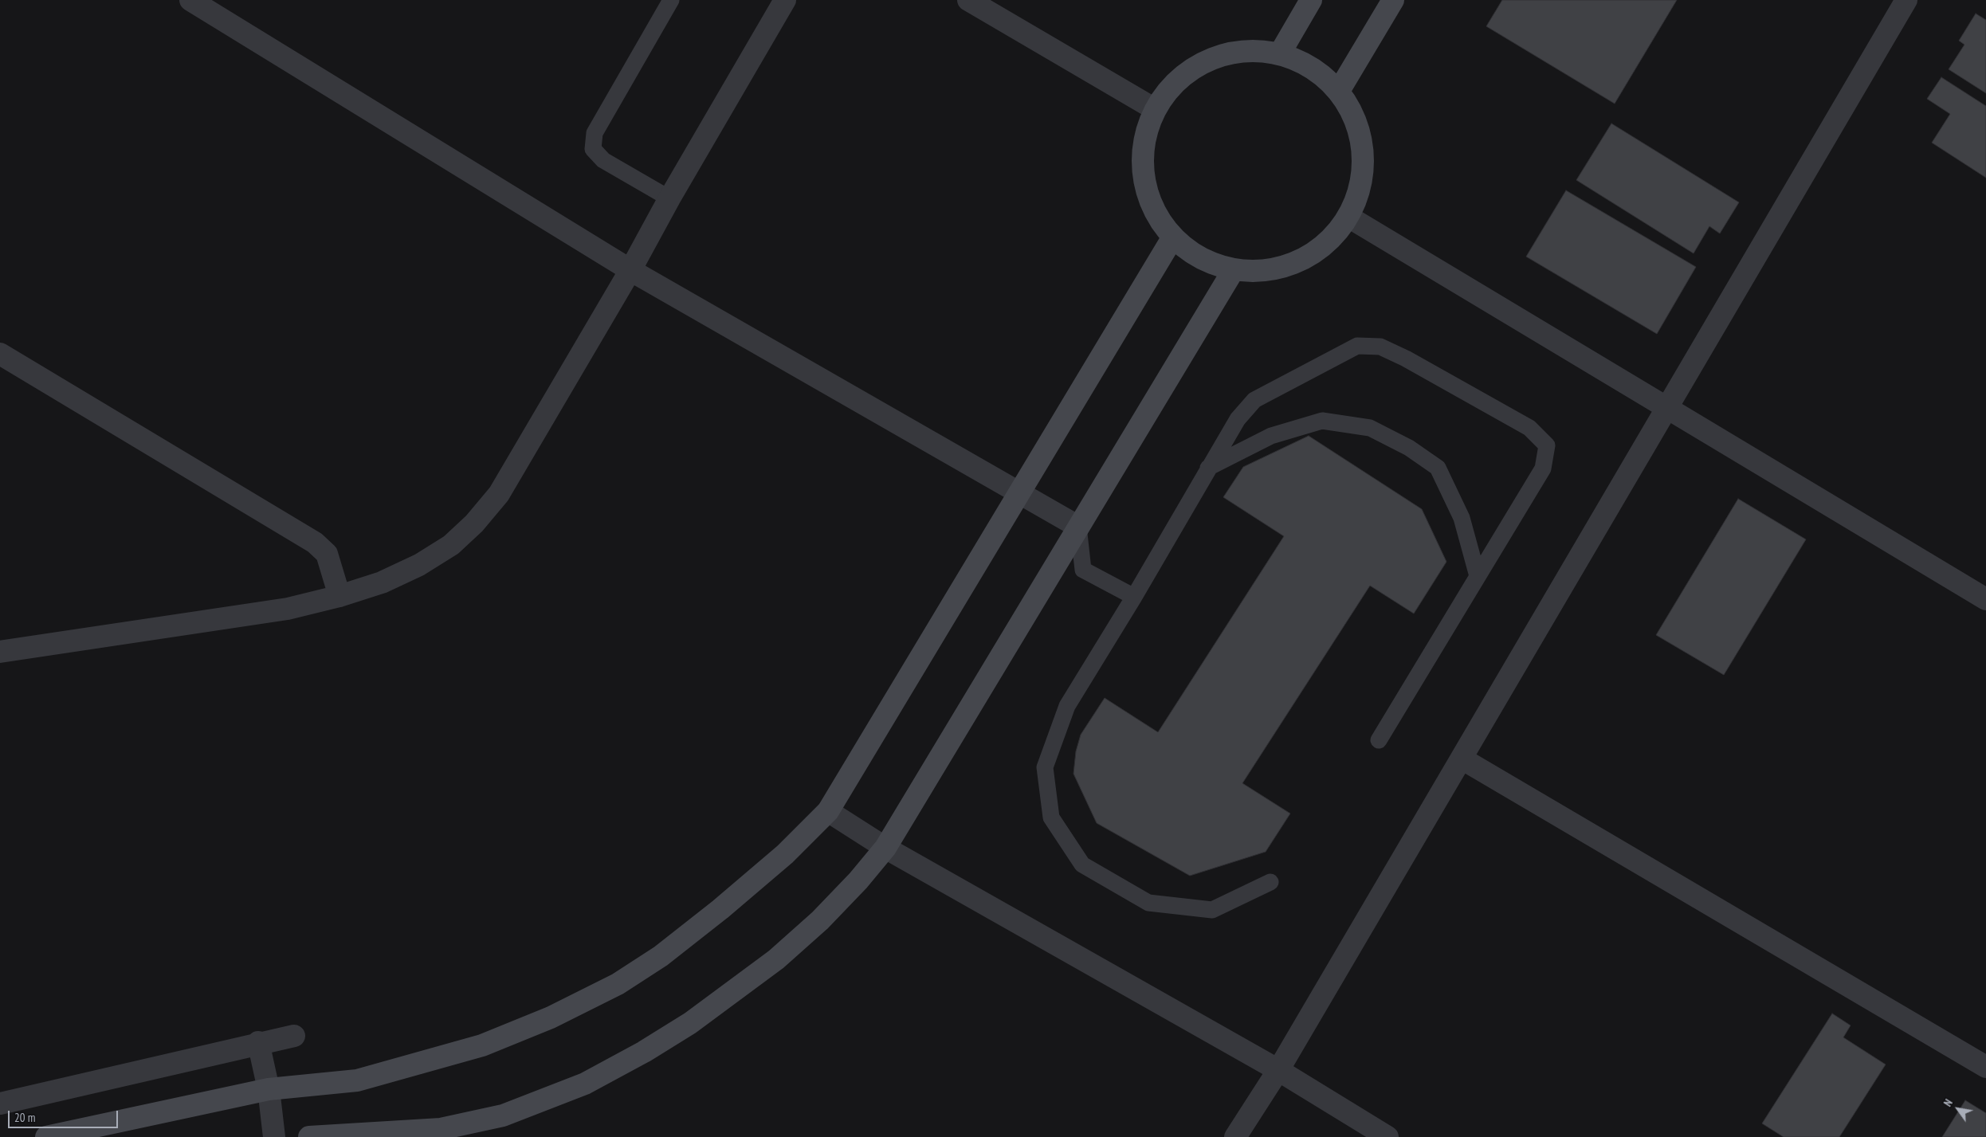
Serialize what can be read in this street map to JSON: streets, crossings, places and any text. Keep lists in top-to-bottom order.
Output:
{
  "scale_bar": "20 m",
  "north": "top left"
}
